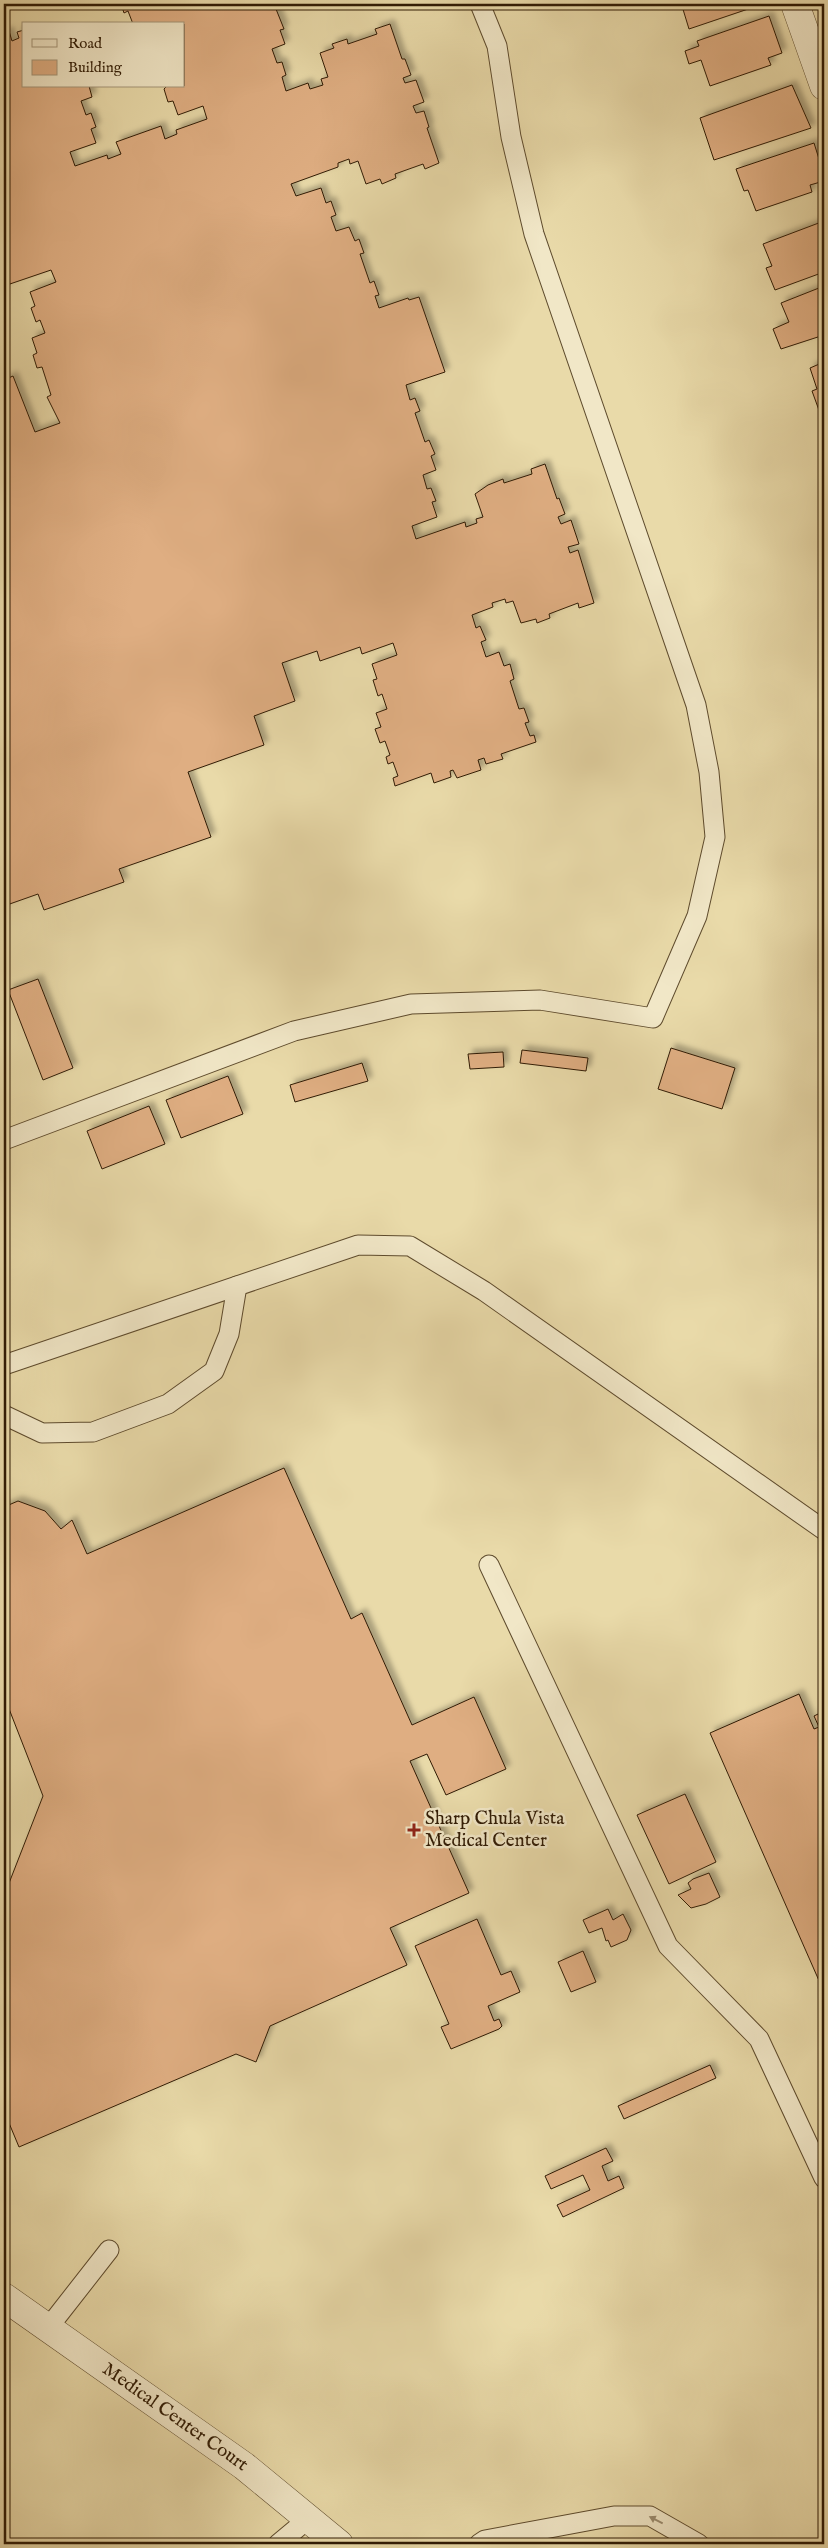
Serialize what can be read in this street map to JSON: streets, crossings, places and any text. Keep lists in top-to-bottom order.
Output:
{
  "streets": {
    "street": ["Medical Center Court"]
  },
  "places": {
    "health": ["Sharp Chula Vista Medical Center"]
  },
  "legend": ["Road", "Building"]
}
